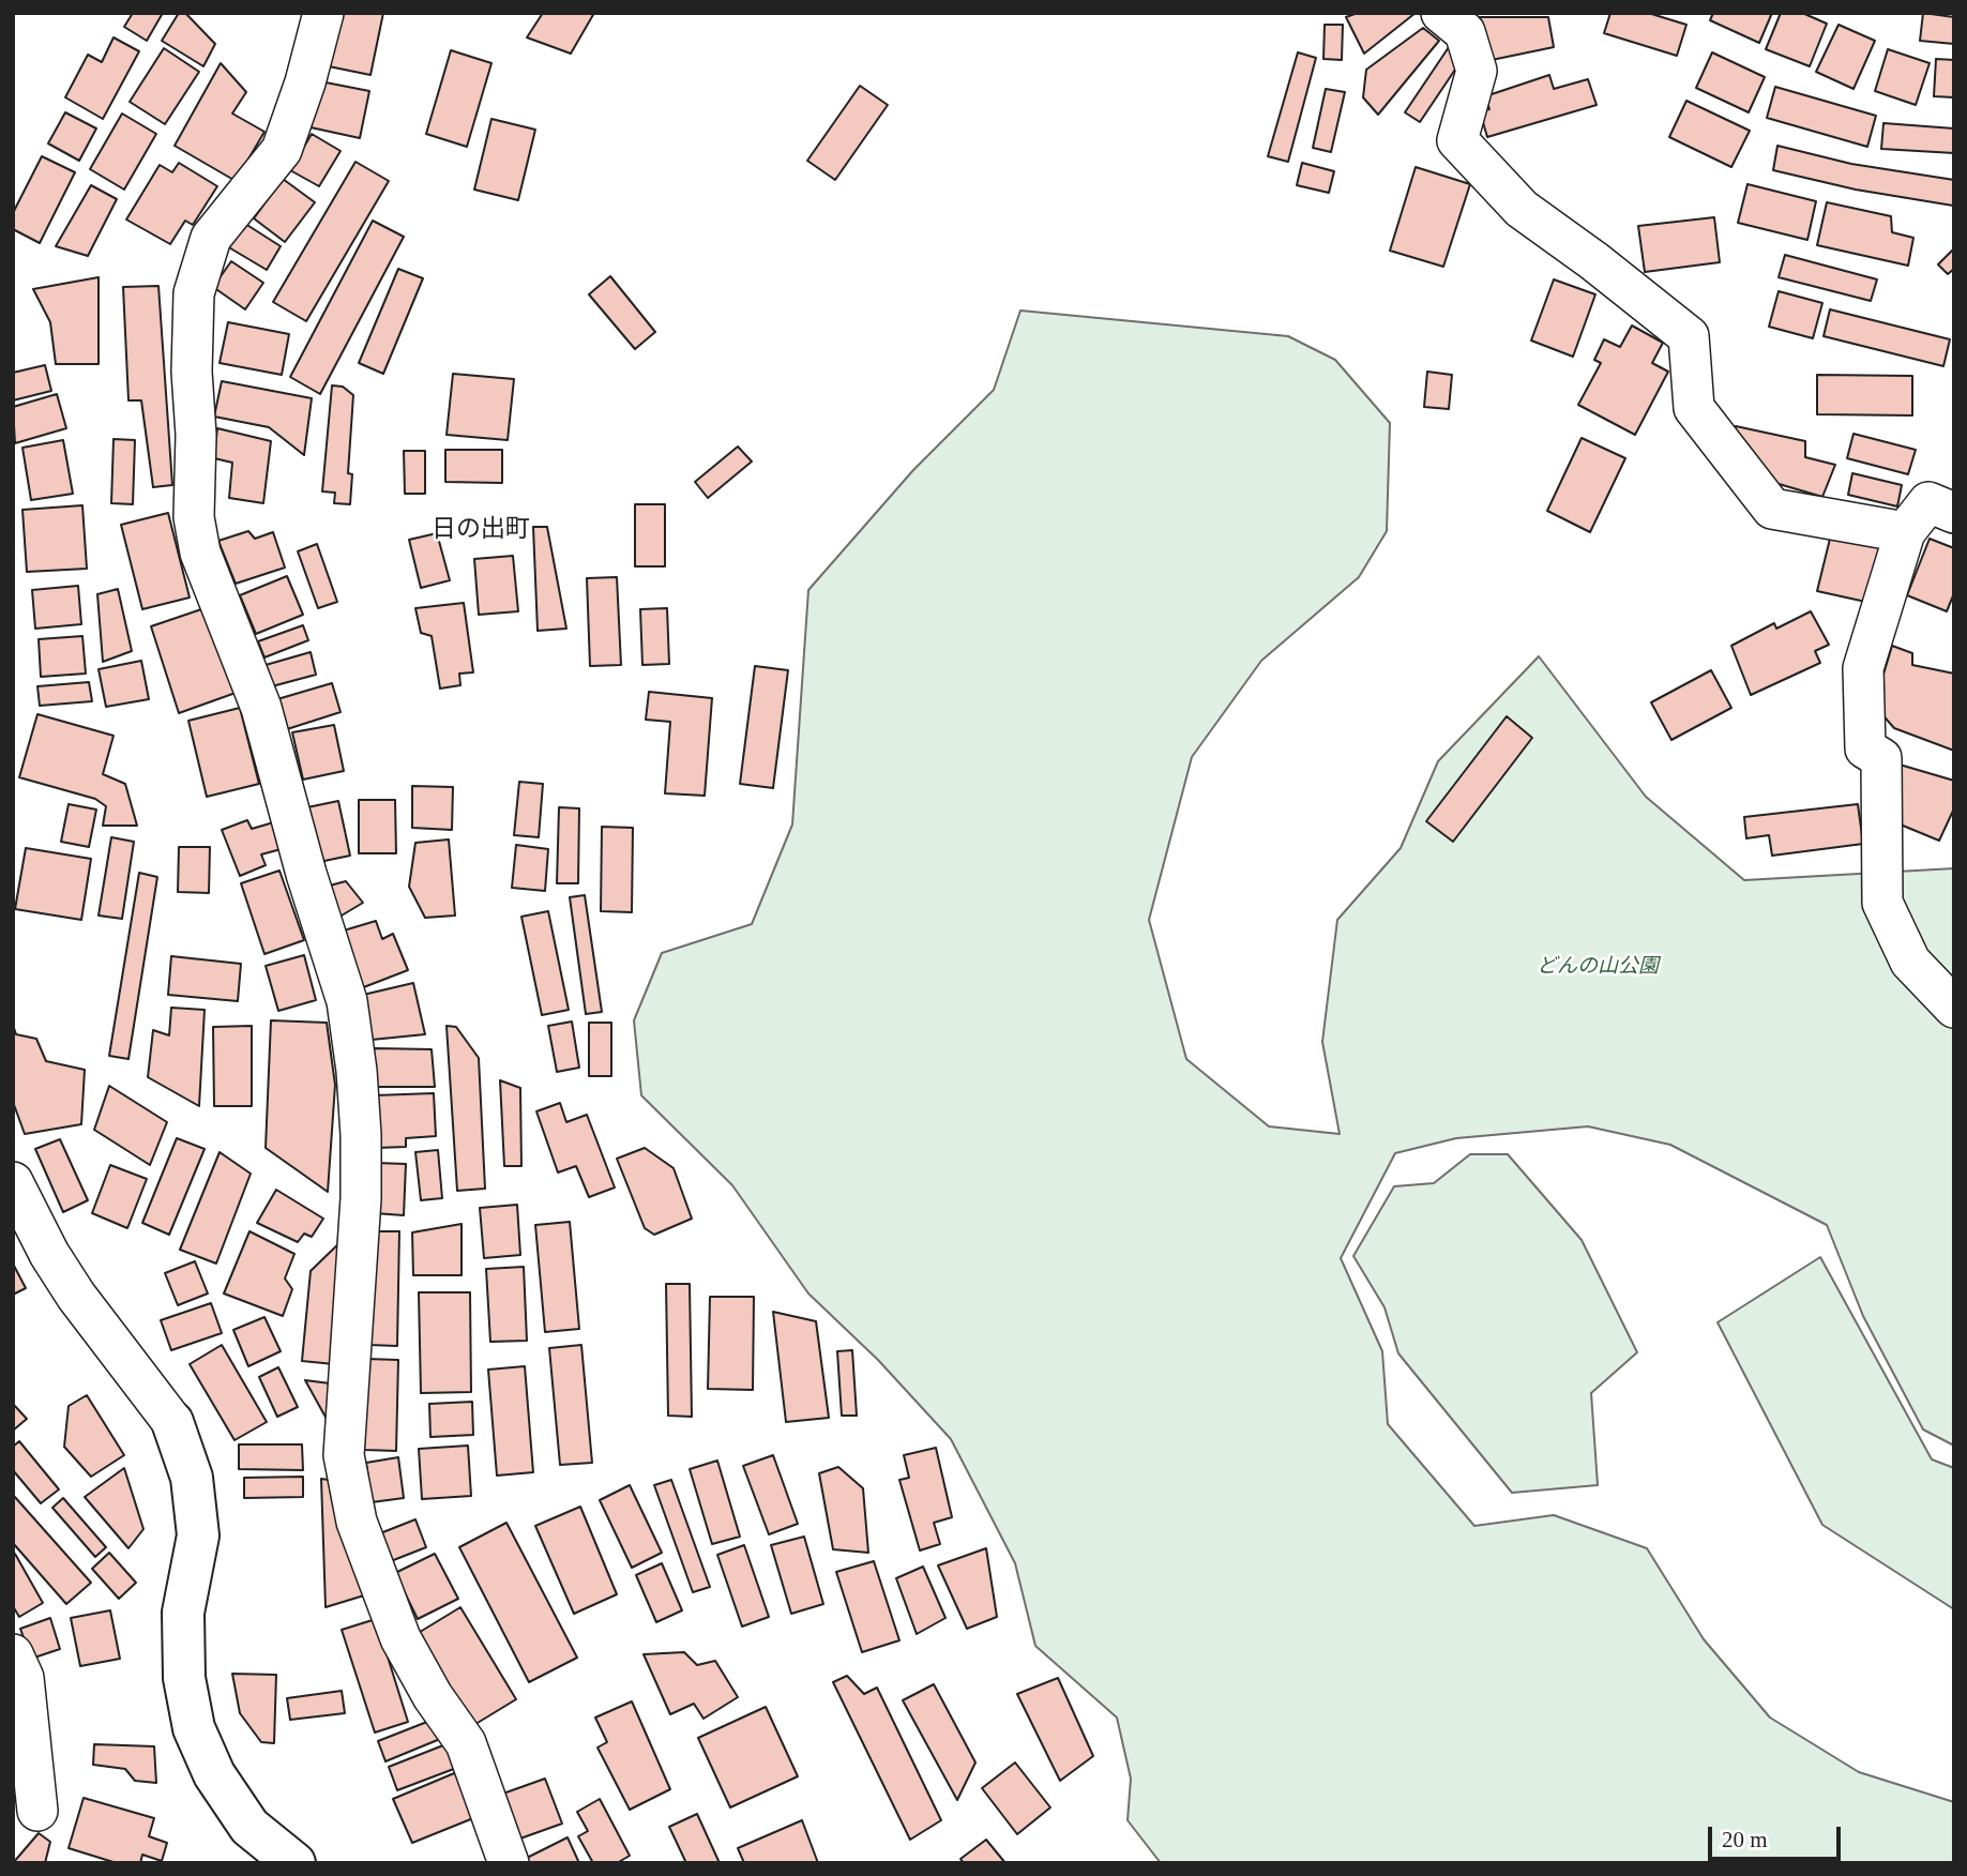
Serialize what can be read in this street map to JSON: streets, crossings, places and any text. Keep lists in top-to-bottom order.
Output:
{
  "districts": ["日の出町"],
  "parks": ["どんの山公園"],
  "scale_bar": "20 m"
}
